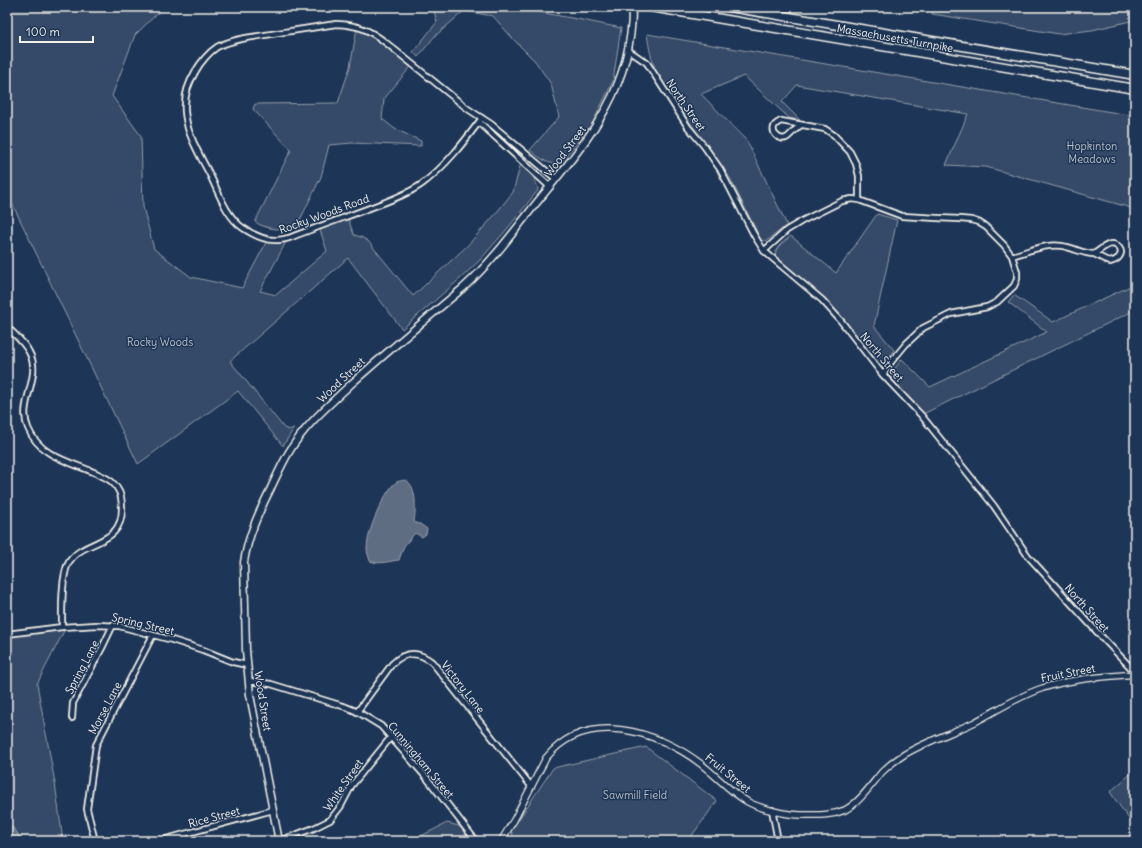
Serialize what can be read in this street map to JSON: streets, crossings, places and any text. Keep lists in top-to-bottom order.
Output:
{
  "streets": {
    "highway": ["Massachusetts Turnpike"],
    "main road": ["Wood Street"],
    "street": [
      "North Street",
      "Rocky Woods Road",
      "Spring Street",
      "Spring Lane",
      "Fruit Street",
      "Victory Lane",
      "Morse Lane",
      "Cunningham Street",
      "White Street",
      "Rice Street"
    ]
  },
  "crossings": [
    ["North Street", "Wood Street"],
    ["North Street", "Fruit Street"],
    ["Wood Street", "Rocky Woods Road"],
    ["Wood Street", "Spring Street"],
    ["Wood Street", "Cunningham Street"],
    ["Wood Street", "White Street"],
    ["Wood Street", "Rice Street"],
    ["Spring Street", "Spring Lane"],
    ["Spring Street", "Morse Lane"],
    ["Fruit Street", "Victory Lane"],
    ["Victory Lane", "Cunningham Street"],
    ["Cunningham Street", "White Street"]
  ],
  "parks": ["Hopkinton Meadows", "Rocky Woods", "Sawmill Field"],
  "scale_bar": "100 m"
}
